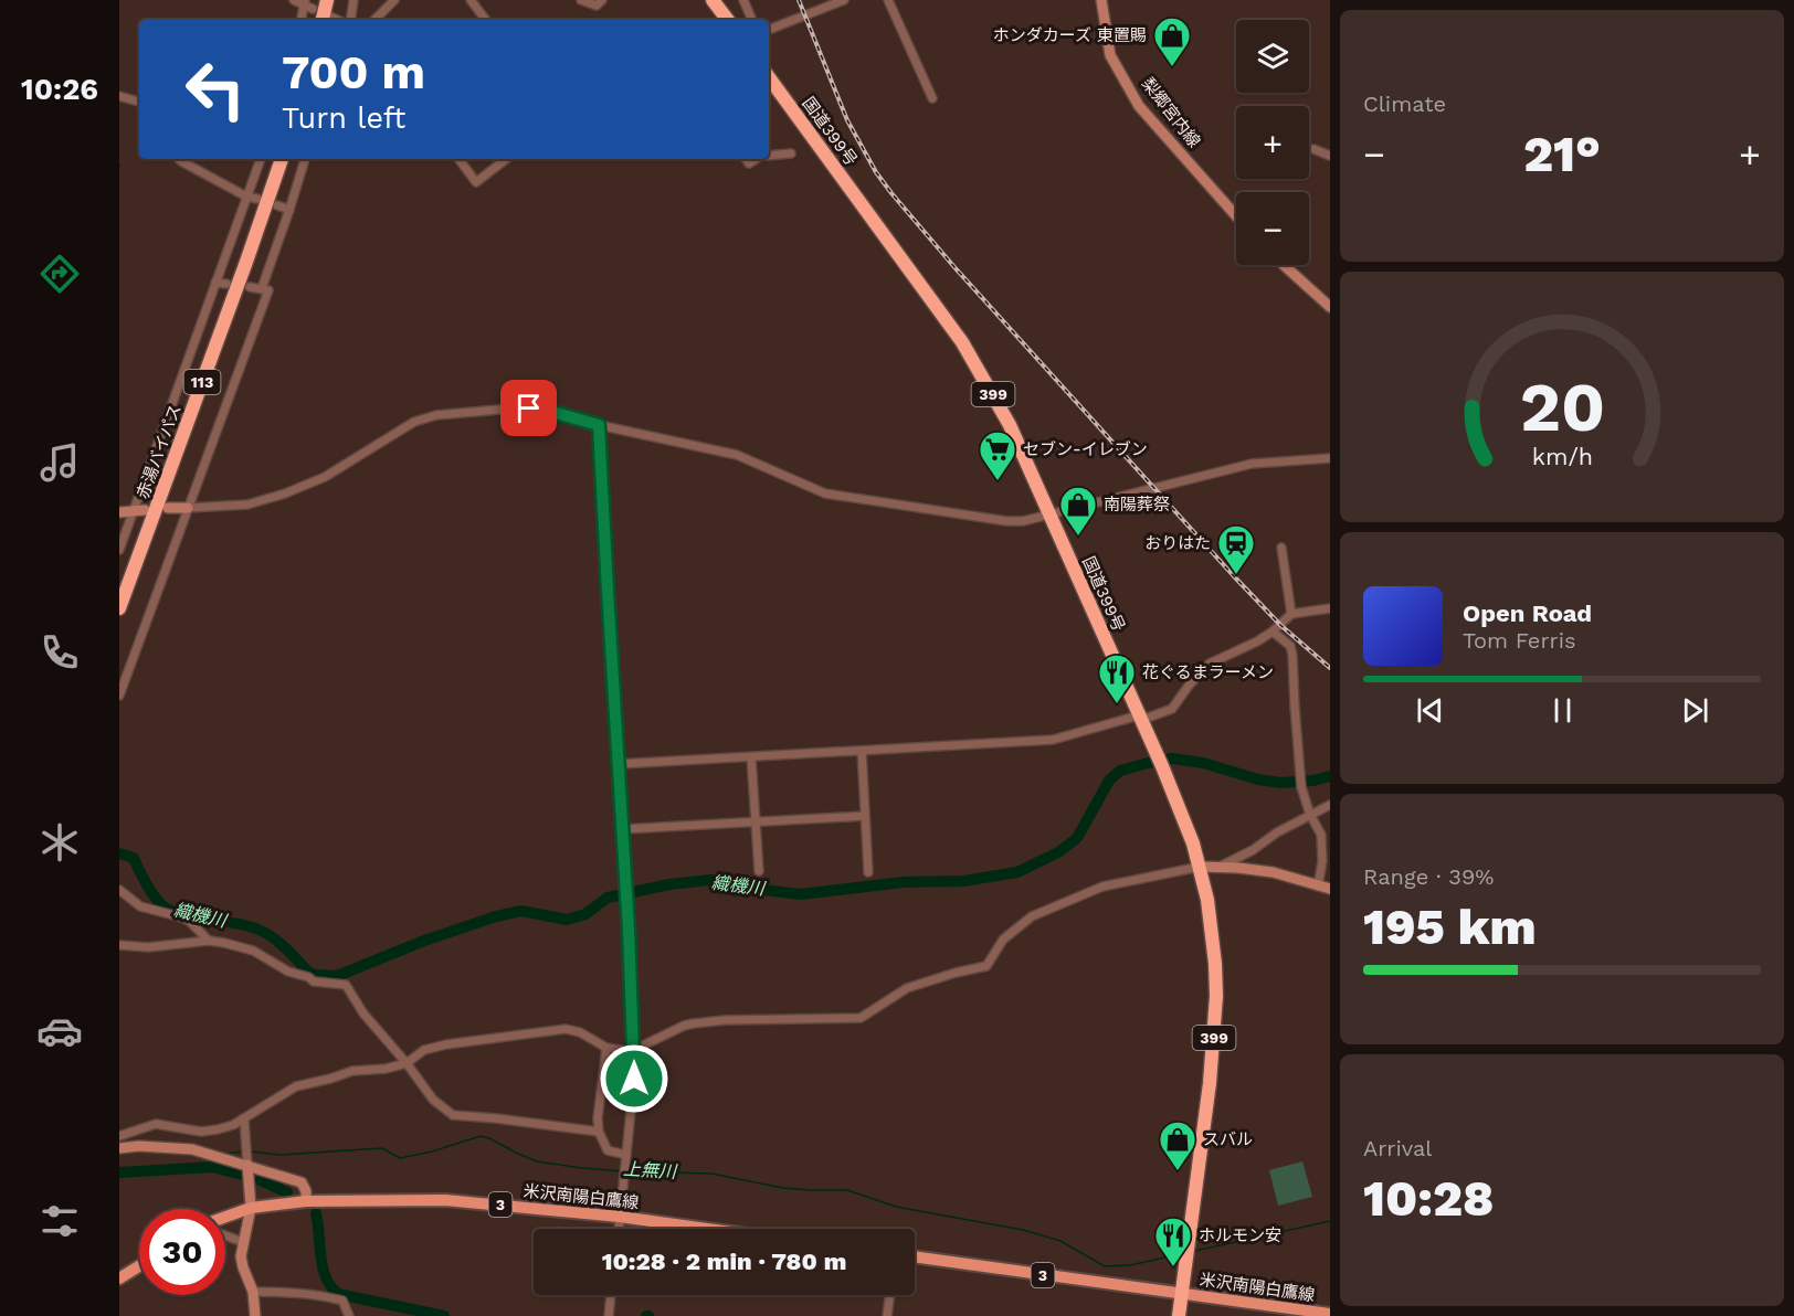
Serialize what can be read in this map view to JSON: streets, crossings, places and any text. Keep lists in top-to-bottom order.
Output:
{
  "streets": {
    "highway": [
      "国道399号",
      "113",
      "399",
      "赤湯バイパス"
    ],
    "main road": ["米沢南陽白鷹線", "3"],
    "street": ["梨郷宮内線"]
  },
  "crossings": [
    ["国道399号", "米沢南陽白鷹線"]
  ],
  "water": ["織機川", "上無川"],
  "places": {
    "shop": ["ホンダカーズ 東置賜", "南陽葬祭", "スバル"],
    "supermarket": ["セブン-イレブン"],
    "station": ["おりはた"],
    "restaurant": ["花ぐるまラーメン", "ホルモン安"]
  },
  "page": {
    "tabs": "10:26",
    "tile": [
      "Climate",
      ["Range · 39%", "195 km"],
      ["Arrival", "10:28"]
    ],
    "map_buttons": ["+", "−"],
    "turn": ["700 m", "Turn left"],
    "heat": ["−", "21°", "+"],
    "song": ["Open Road", "Tom Ferris"],
    "limit": "30",
    "trip": "10:28 · 2 min · 780 m",
    "gauge": ["20", "km/h"]
  }
}
